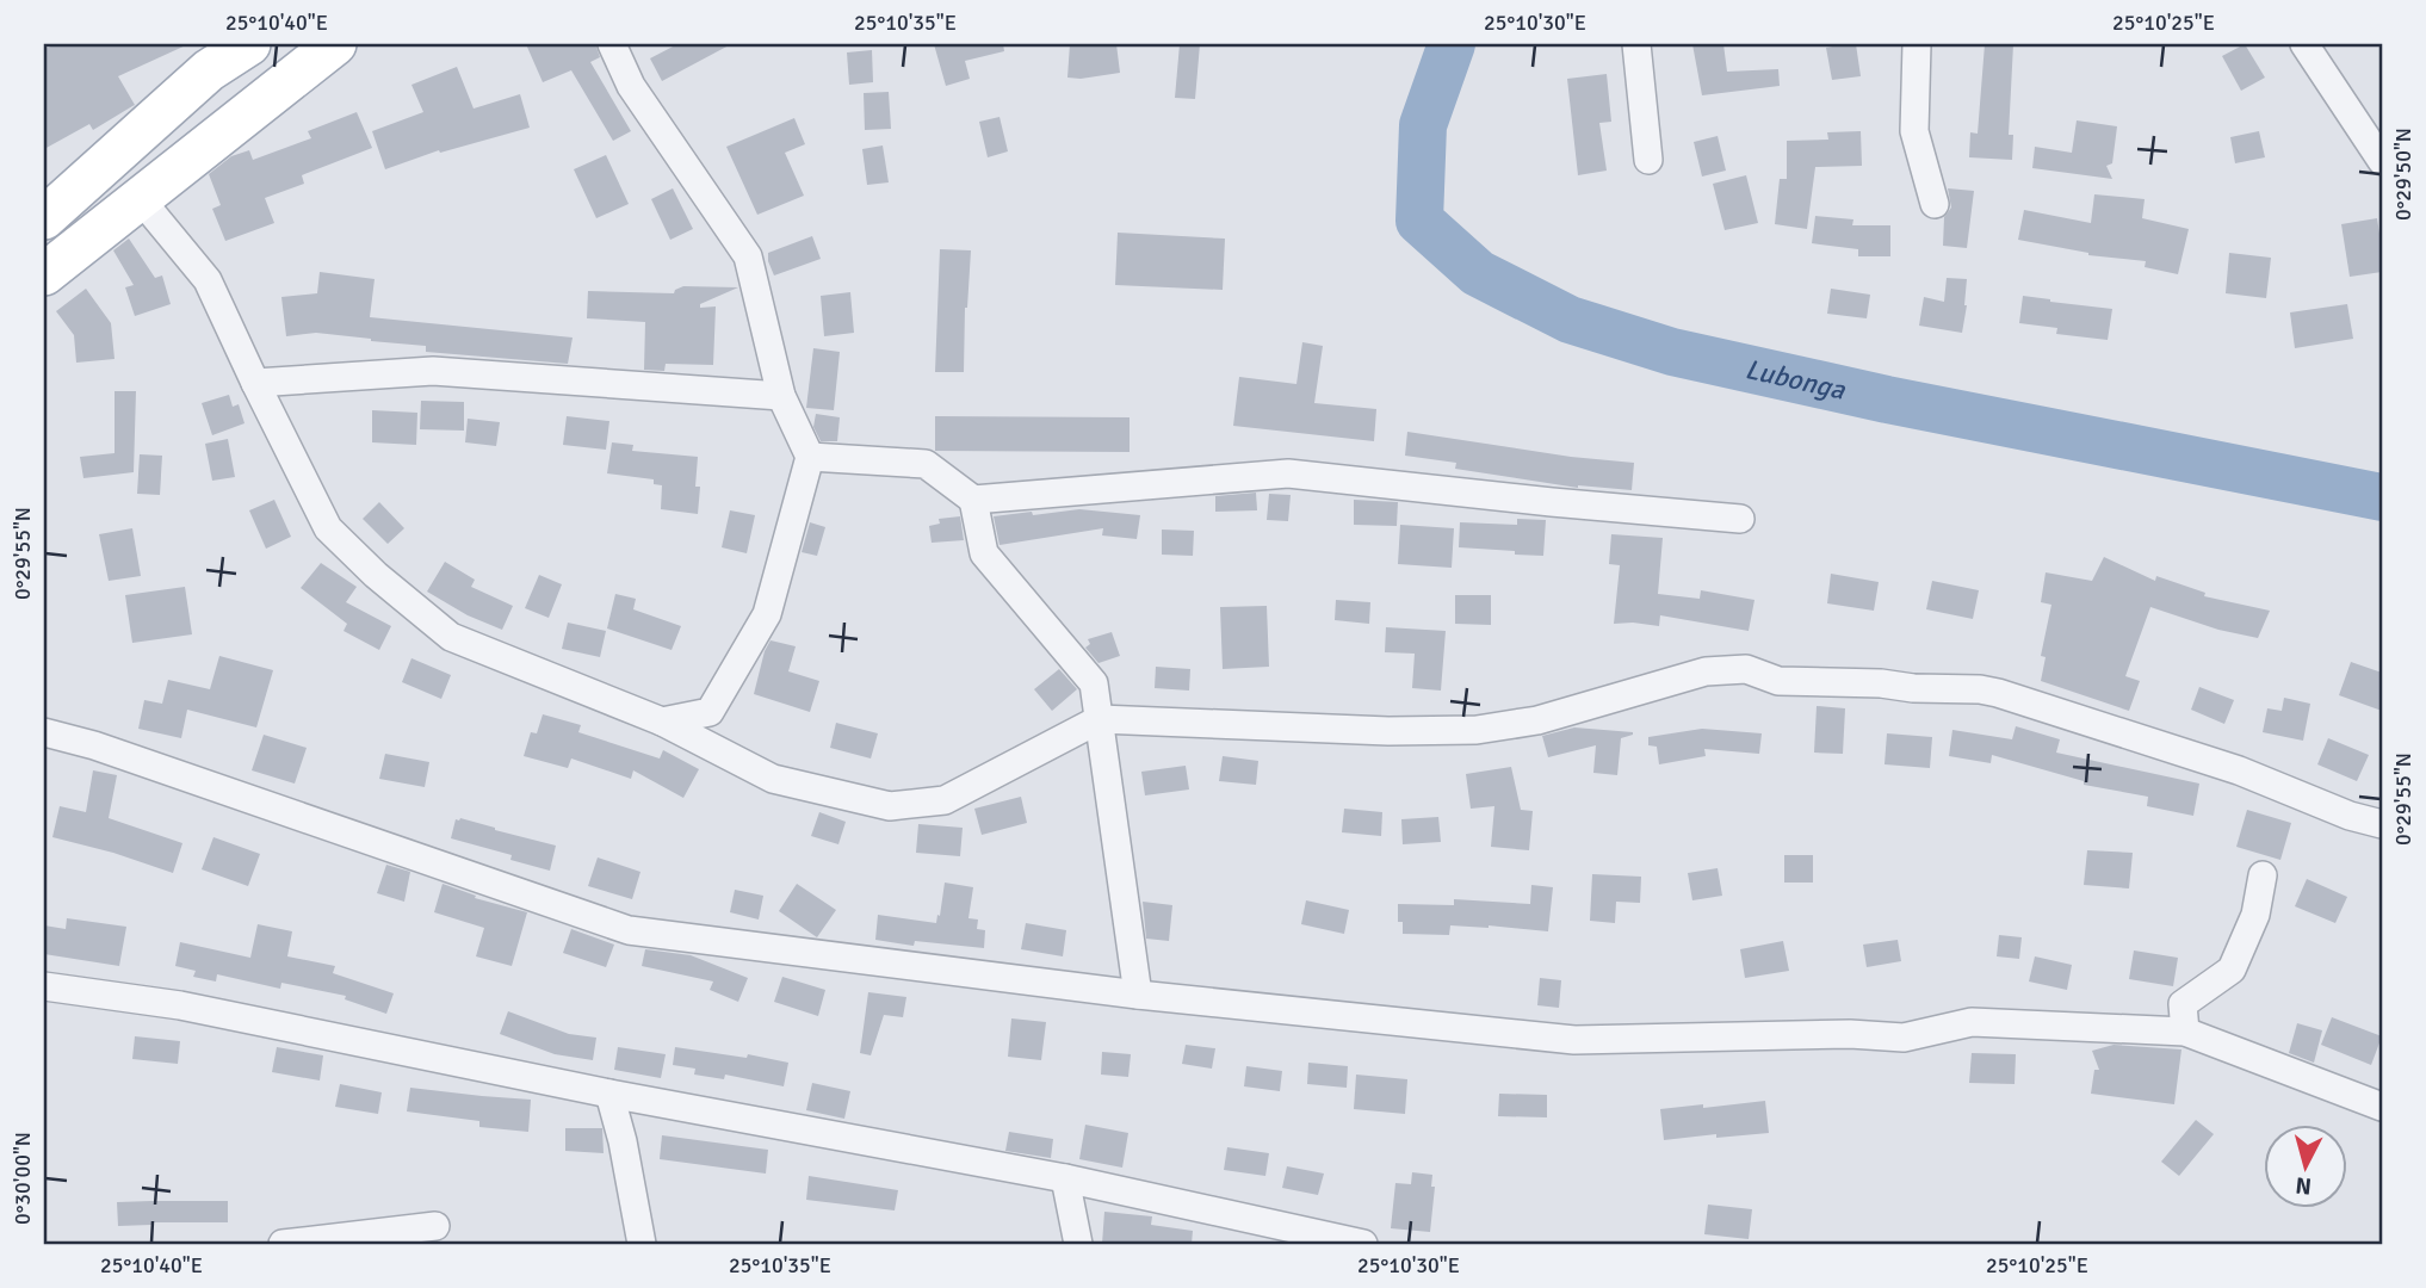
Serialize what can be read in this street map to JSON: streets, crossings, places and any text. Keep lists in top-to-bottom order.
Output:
{
  "water": ["Lubonga"],
  "north": "bottom",
  "coordinates": [
    "25°10'40\"E",
    "25°10'35\"E",
    "25°10'30\"E",
    "25°10'25\"E",
    "0°29'50\"N",
    "0°29'55\"N",
    "0°30'00\"N"
  ]
}
